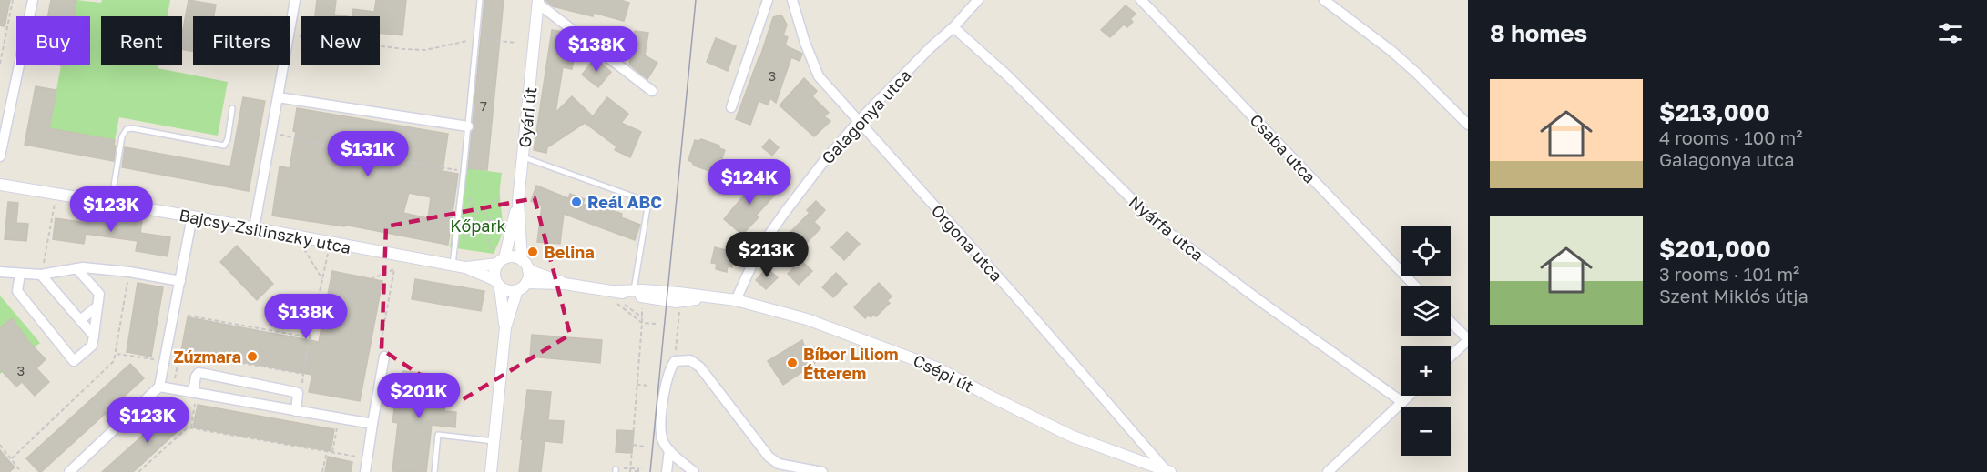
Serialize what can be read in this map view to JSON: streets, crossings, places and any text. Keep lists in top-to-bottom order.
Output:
{
  "streets": {
    "street": [
      "Galagonya utca",
      "Gyári út",
      "Csaba utca",
      "Nyárfa utca",
      "Bajcsy-Zsilinszky utca",
      "Orgona utca",
      "Csépi út"
    ]
  },
  "crossings": [
    ["Galagonya utca", "Nyárfa utca"],
    ["Galagonya utca", "Orgona utca"],
    ["Galagonya utca", "Csépi út"],
    ["Gyári út", "Bajcsy-Zsilinszky utca"],
    ["Gyári út", "Csépi út"],
    ["Bajcsy-Zsilinszky utca", "Csépi út"],
    ["Orgona utca", "Csépi út"]
  ],
  "parks": ["Kőpark"],
  "places": [
    "Reál ABC",
    "Belina",
    "Zúzmara",
    "Bíbor Liliom Étterem"
  ],
  "house_numbers": ["3", "7", "3"],
  "page": {
    "heading": "8 homes",
    "chip": [
      "Buy",
      "Rent",
      "Filters",
      "New"
    ],
    "price": [
      "$138K",
      "$131K",
      "$124K",
      "$123K",
      "$213K",
      "$138K",
      "$201K",
      "$123K"
    ],
    "list": [
      {
        "name": "$213,000",
        "note": "4 rooms · 100 m² · Galagonya utca"
      },
      {
        "name": "$201,000",
        "note": "3 rooms · 101 m² · Szent Miklós útja"
      }
    ],
    "map_buttons": ["+", "−"]
  }
}
